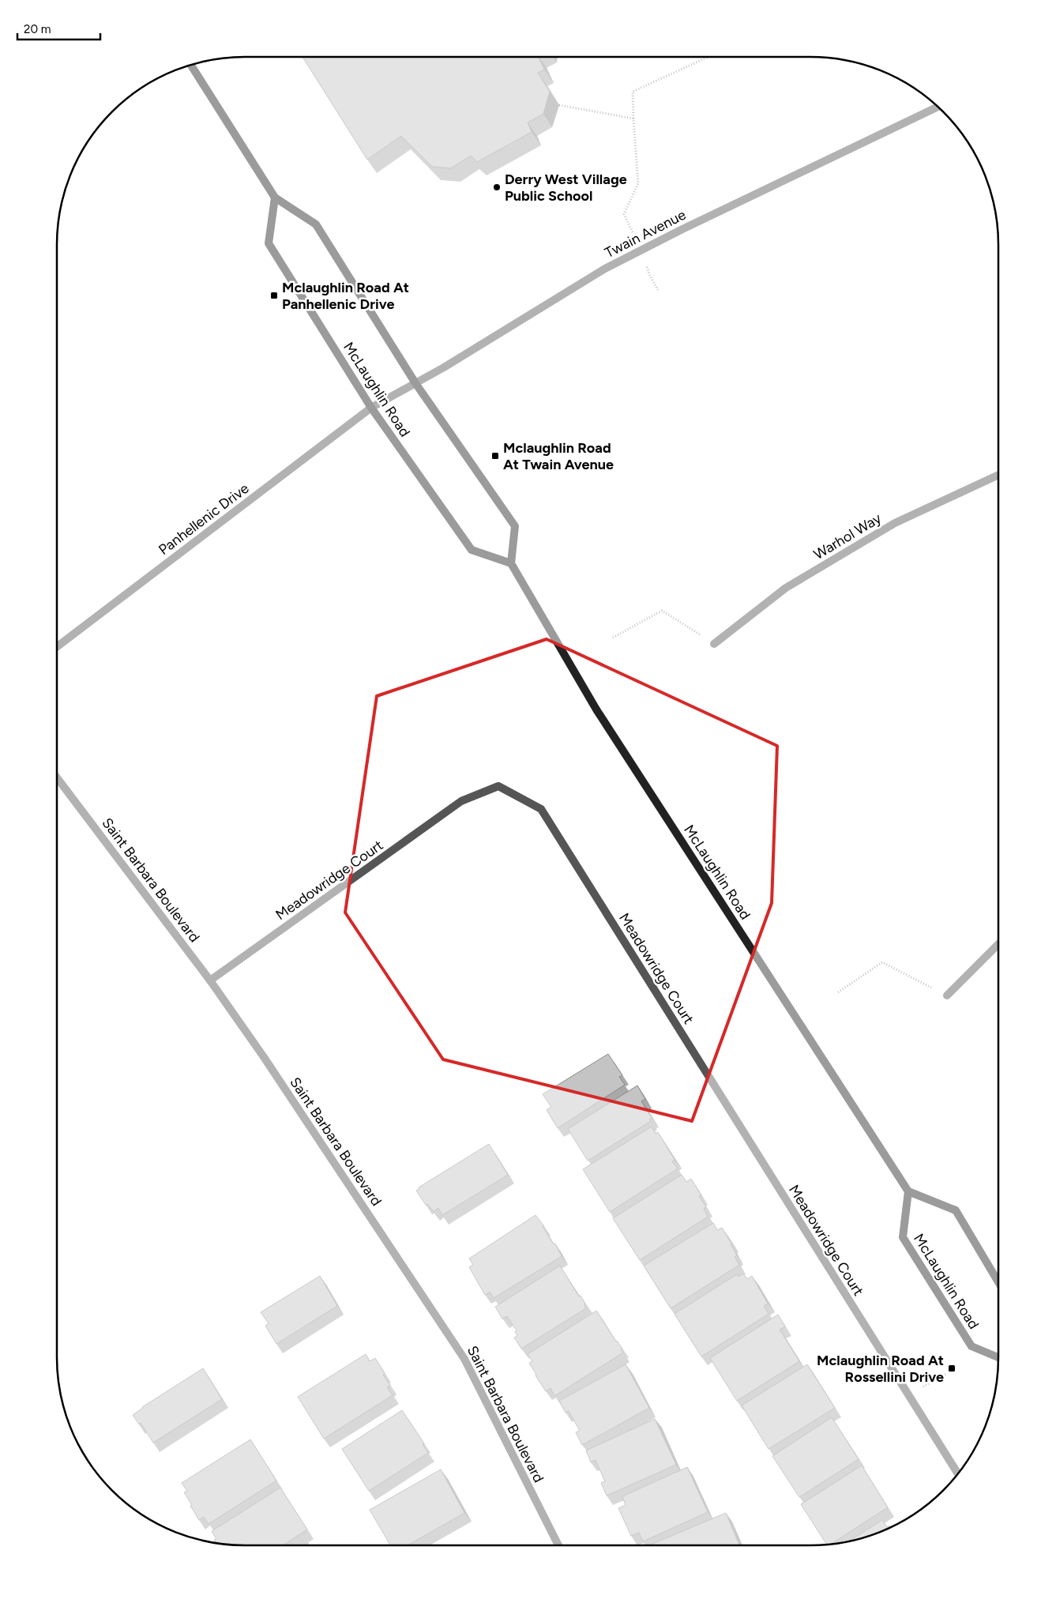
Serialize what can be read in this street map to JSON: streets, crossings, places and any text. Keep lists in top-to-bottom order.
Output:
{
  "streets": {
    "street": [
      "Twain Avenue",
      "McLaughlin Road",
      "Panhellenic Drive",
      "Warhol Way",
      "Saint Barbara Boulevard",
      "Meadowridge Court"
    ]
  },
  "crossings": [
    ["Twain Avenue", "McLaughlin Road"],
    ["Twain Avenue", "Panhellenic Drive"],
    ["McLaughlin Road", "Panhellenic Drive"],
    ["Saint Barbara Boulevard", "Meadowridge Court"]
  ],
  "places": {
    "other": ["Derry West Village Public School"],
    "transit": ["Mclaughlin Road At Panhellenic Drive", "Mclaughlin Road At Twain Avenue", "Mclaughlin Road At Rossellini Drive"]
  },
  "scale_bar": "20 m"
}
